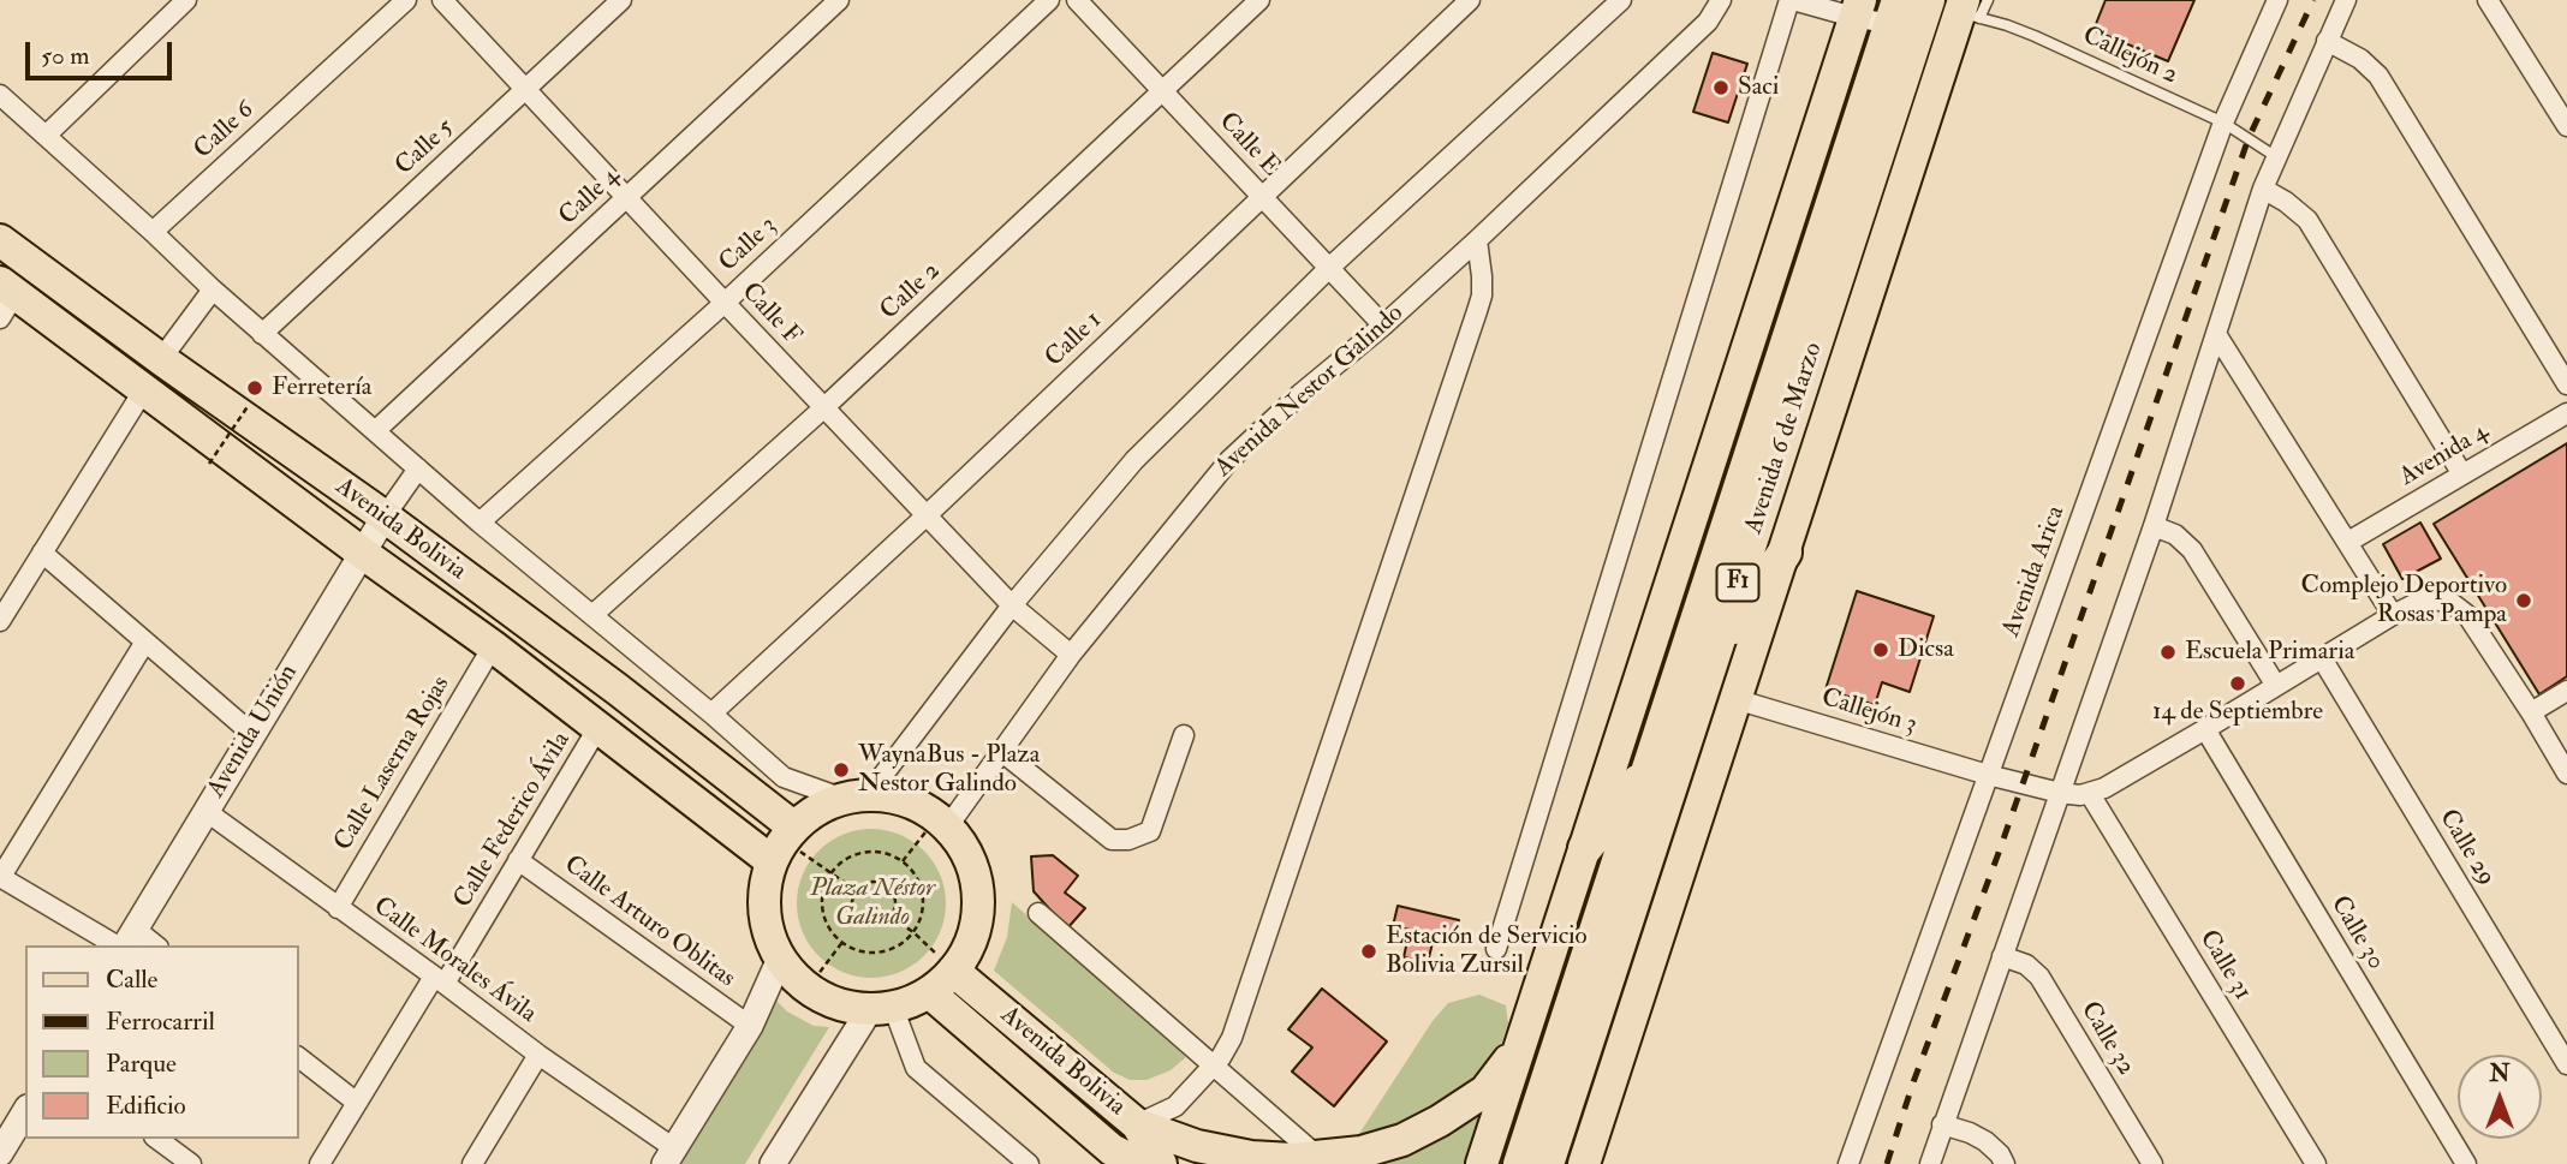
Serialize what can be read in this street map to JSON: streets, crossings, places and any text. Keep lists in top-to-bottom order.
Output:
{
  "streets": {
    "highway": ["Avenida 6 de Marzo", "F1"],
    "main road": ["Avenida Bolivia"],
    "street": [
      "Calle 6",
      "Calle E",
      "Calle 5",
      "Calle 4",
      "Calle 3",
      "Calle 2",
      "Calle F",
      "Calle 1",
      "Avenida Nestor Galindo",
      "Avenida 4",
      "Avenida Arica",
      "Callejón 3",
      "Avenida Unión",
      "Calle Laserna Rojas",
      "Calle Federico Ávila",
      "Calle 29",
      "Calle Arturo Oblitas",
      "Calle 30",
      "Calle Morales Ávila",
      "Calle 31",
      "Calle 32"
    ],
    "lane": ["Callejón 2"]
  },
  "crossings": [
    ["Callejón 2", "Avenida 6 de Marzo"],
    ["Callejón 2", "Avenida Arica"],
    ["Calle E", "Calle 2"],
    ["Calle E", "Calle 1"],
    ["Calle E", "Avenida Nestor Galindo"],
    ["Calle 5", "Calle F"],
    ["Calle 4", "Calle F"],
    ["Calle 3", "Calle F"],
    ["Calle 2", "Calle F"],
    ["Calle F", "Calle 1"],
    ["Calle F", "Avenida Nestor Galindo"],
    ["Avenida 6 de Marzo", "Callejón 3"],
    ["Avenida Bolivia", "Avenida Unión"],
    ["Avenida Bolivia", "Calle Laserna Rojas"],
    ["Avenida Bolivia", "Calle Federico Ávila"],
    ["Avenida Arica", "Callejón 3"],
    ["Callejón 3", "Calle 31"],
    ["Avenida Unión", "Calle Morales Ávila"],
    ["Calle Laserna Rojas", "Calle Morales Ávila"],
    ["Calle Federico Ávila", "Calle Arturo Oblitas"],
    ["Calle Federico Ávila", "Calle Morales Ávila"]
  ],
  "parks": ["Plaza Néstor Galindo"],
  "places": [
    "Saci",
    "Ferretería",
    "Complejo Deportivo Rosas Pampa",
    "Dicsa",
    "Escuela Primaria",
    "14 de Septiembre",
    "WaynaBus - Plaza Nestor Galindo",
    "Estación de Servicio Bolivia Zursil"
  ],
  "legend": [
    "Calle",
    "Ferrocarril",
    "Parque",
    "Edificio"
  ],
  "scale_bar": "50 m",
  "north": "top"
}
